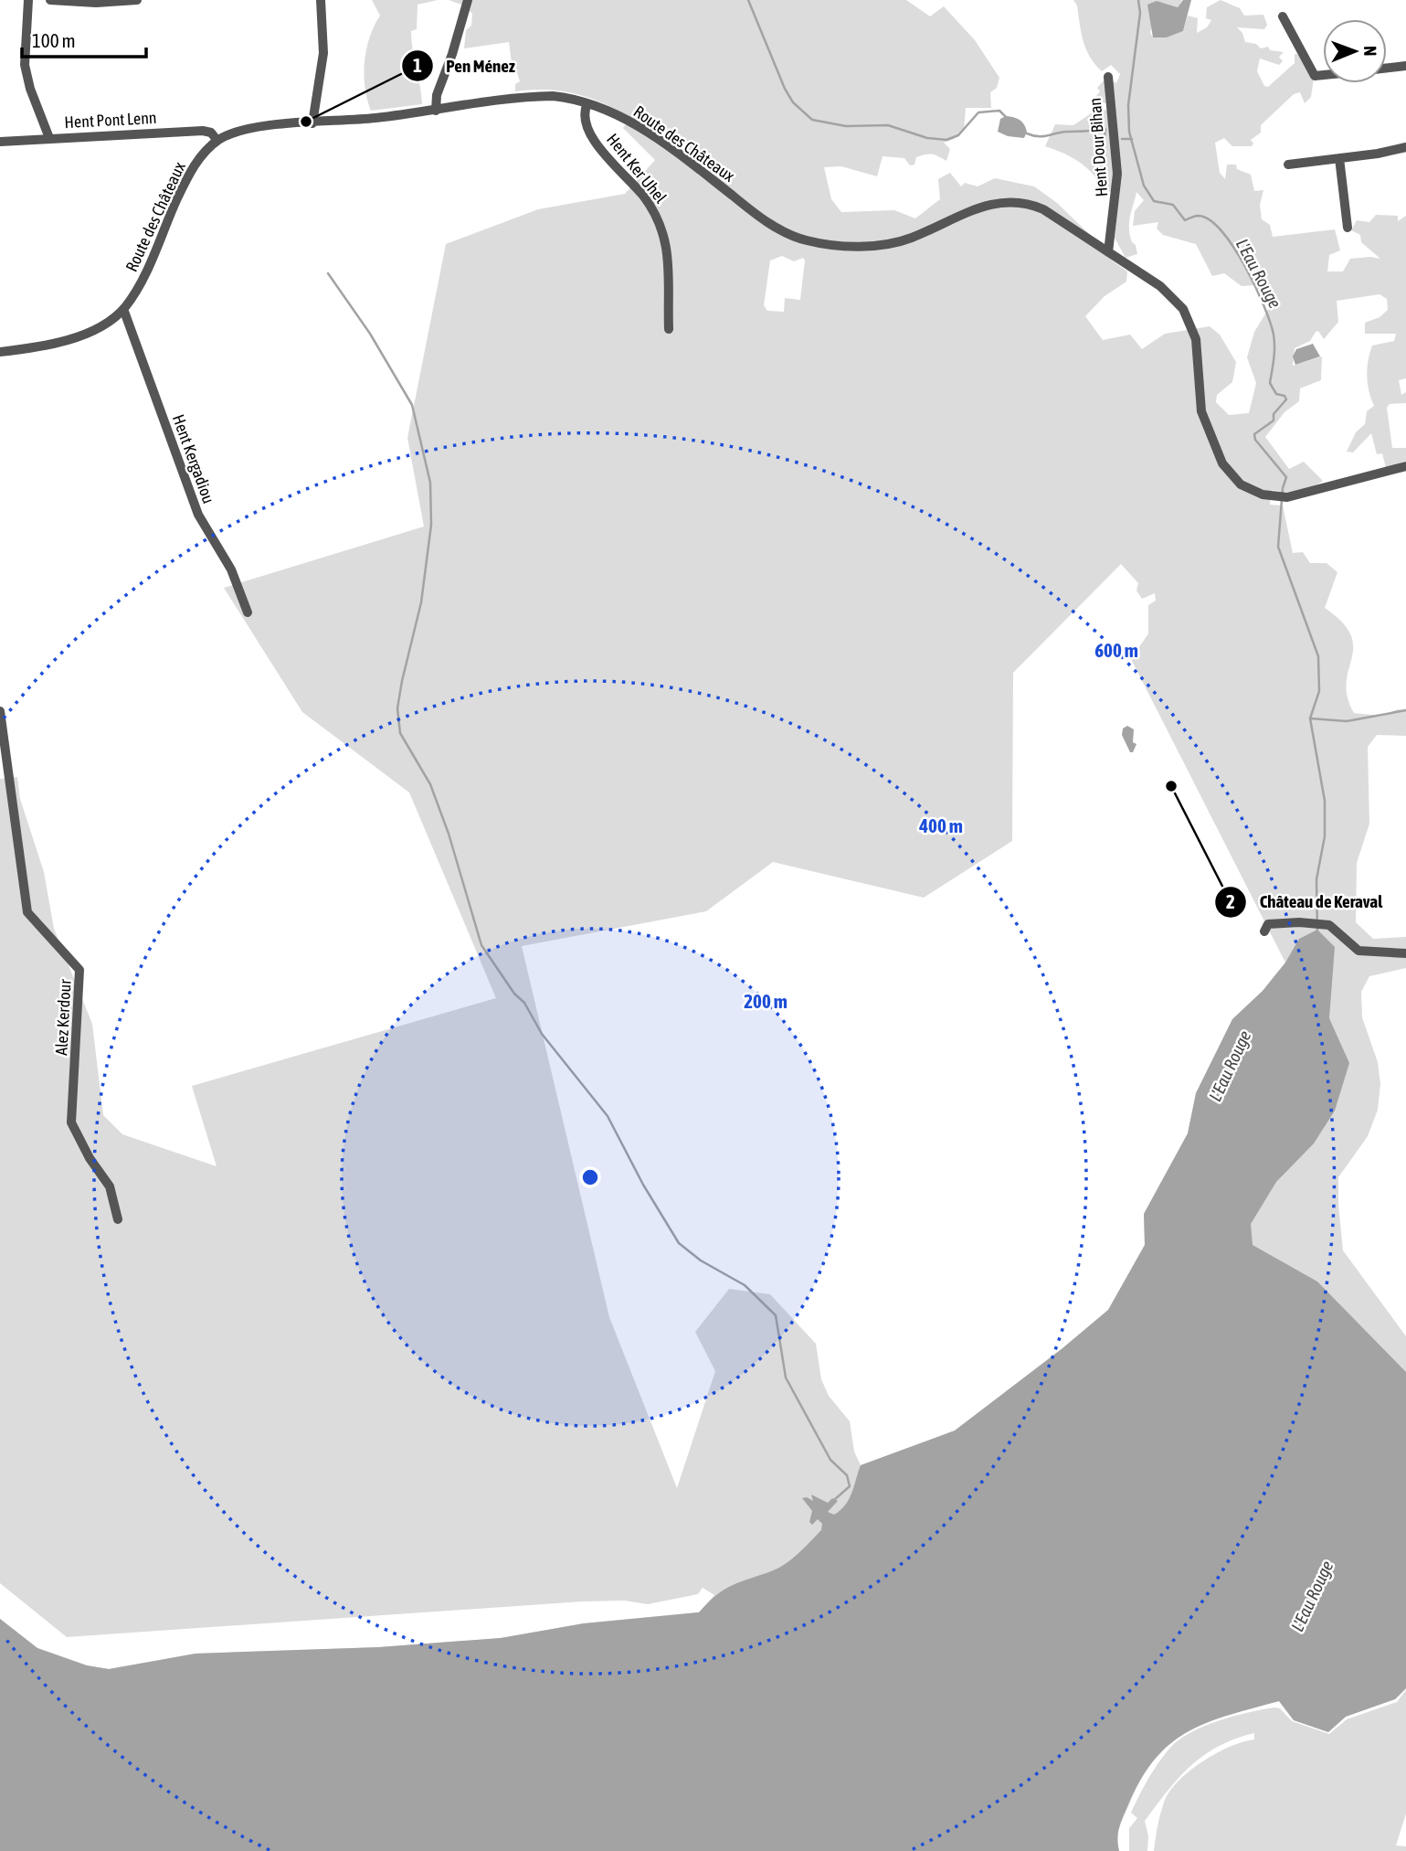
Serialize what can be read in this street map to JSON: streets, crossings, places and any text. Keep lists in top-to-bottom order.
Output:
{
  "streets": {
    "street": [
      "Hent Pont Lenn",
      "Route des Châteaux",
      "Hent Dour Bihan",
      "Hent Ker Uhel",
      "Hent Kergadiou",
      "Alez Kerdour"
    ]
  },
  "crossings": [
    ["Hent Pont Lenn", "Route des Châteaux"],
    ["Route des Châteaux", "Hent Dour Bihan"],
    ["Route des Châteaux", "Hent Ker Uhel"],
    ["Route des Châteaux", "Hent Kergadiou"]
  ],
  "water": ["L'Eau Rouge"],
  "places": ["Pen Ménez", "Château de Keraval"],
  "scale_bar": "100 m",
  "north": "right",
  "rings": ["600 m", "400 m", "200 m"]
}
